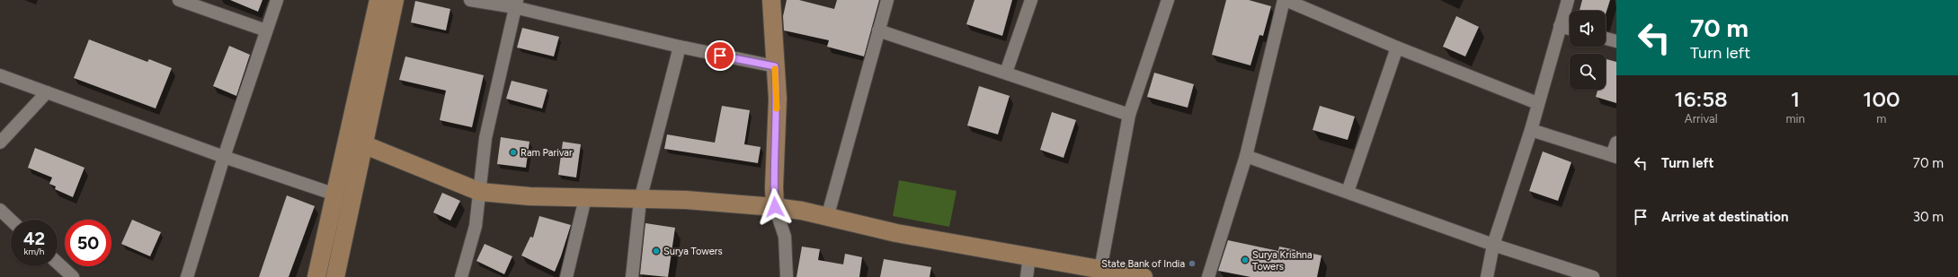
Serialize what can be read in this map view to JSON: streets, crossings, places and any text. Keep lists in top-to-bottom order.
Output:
{
  "places": [
    "Ram Parivar",
    "Surya Towers",
    "Surya Krishna Towers",
    "State Bank of India"
  ],
  "page": {
    "turn": ["70 m", "Turn left"],
    "eta": [
      "16:58",
      "Arrival",
      "1",
      "min",
      "100",
      "m"
    ],
    "list": [
      {
        "name": "Turn left",
        "value": "70 m"
      },
      {
        "name": "Arrive at destination",
        "value": "30 m"
      }
    ],
    "speed": "42 km/h",
    "limit": "50"
  }
}
